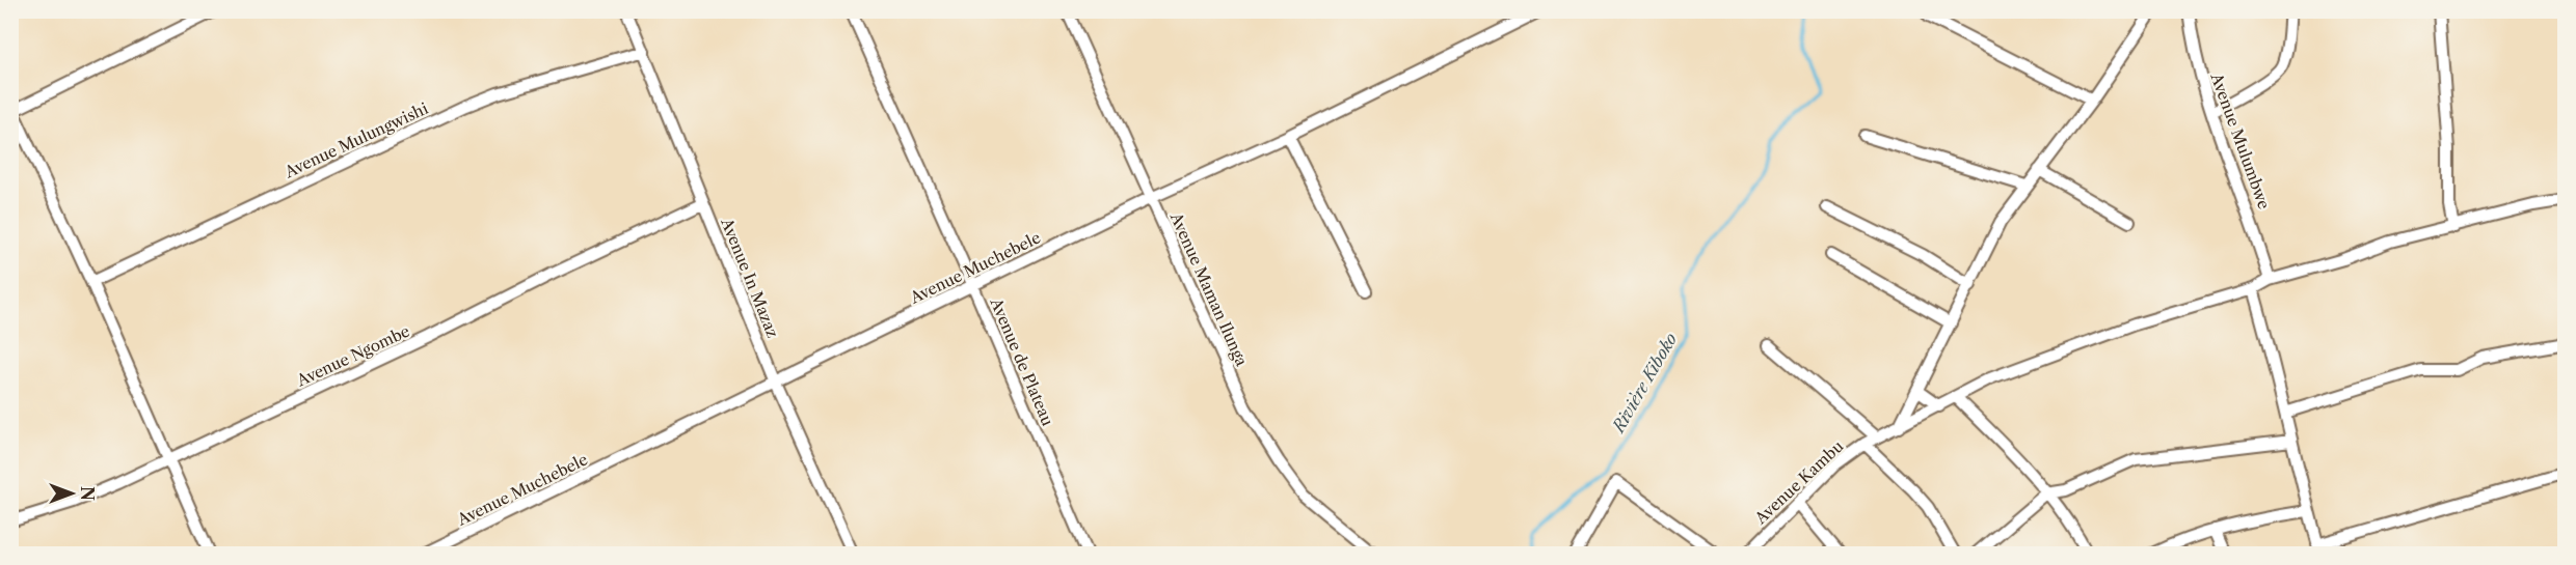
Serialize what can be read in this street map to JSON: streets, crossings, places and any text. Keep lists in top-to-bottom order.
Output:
{
  "streets": {
    "street": [
      "Avenue Mulungwishi",
      "Avenue Mulumbwe",
      "Avenue Muchebele",
      "Avenue In Mazaz",
      "Avenue Maman Ilunga",
      "Avenue Ngombe",
      "Avenue de Plateau",
      "Avenue Kambu"
    ]
  },
  "crossings": [
    ["Avenue Mulungwishi", "Avenue In Mazaz"],
    ["Avenue Mulumbwe", "Avenue Kambu"],
    ["Avenue Muchebele", "Avenue In Mazaz"],
    ["Avenue Muchebele", "Avenue Maman Ilunga"],
    ["Avenue Muchebele", "Avenue de Plateau"],
    ["Avenue In Mazaz", "Avenue Ngombe"]
  ],
  "water": ["Rivière Kiboko"],
  "north": "right"
}
